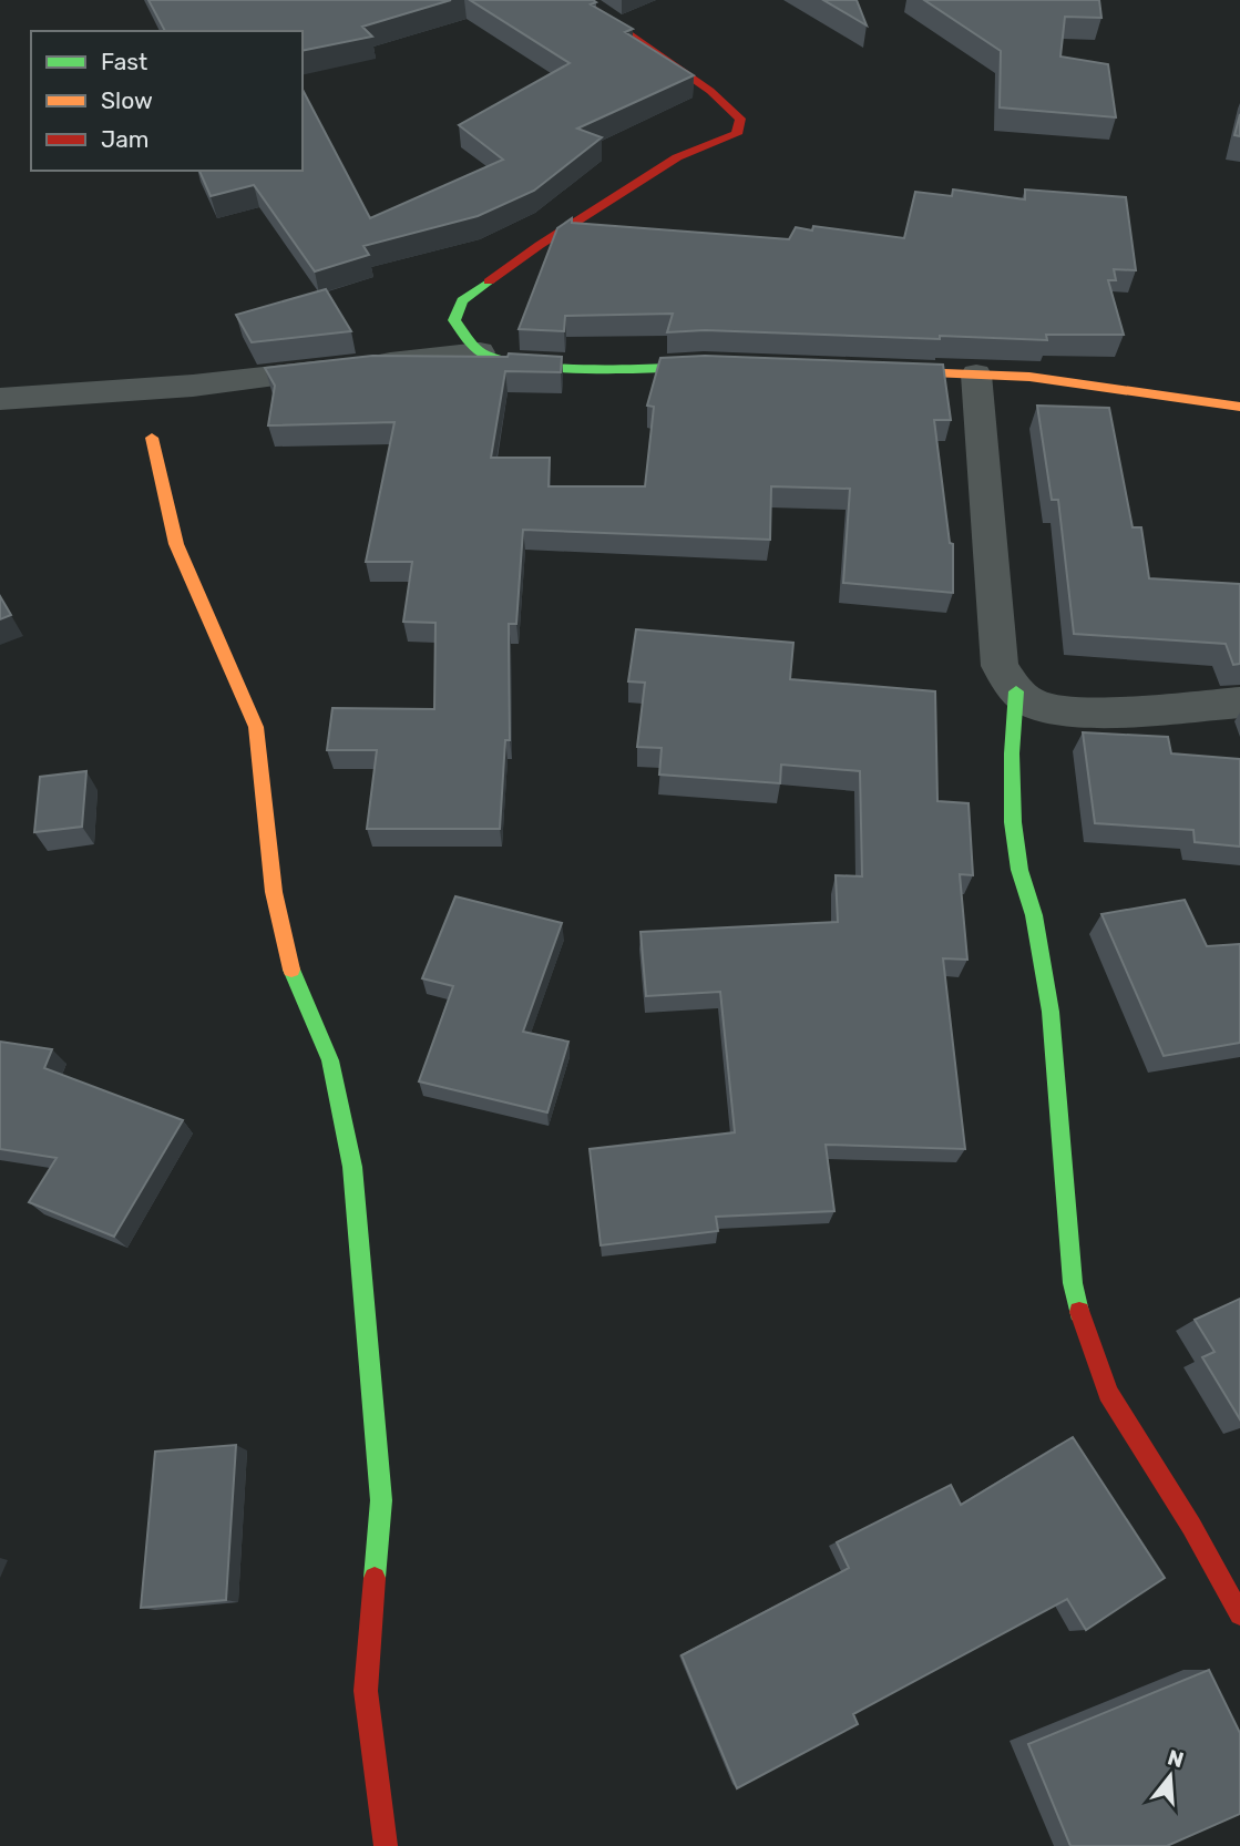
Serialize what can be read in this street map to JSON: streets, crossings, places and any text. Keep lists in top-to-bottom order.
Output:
{
  "legend": ["Fast", "Slow", "Jam"],
  "north": "top"
}
